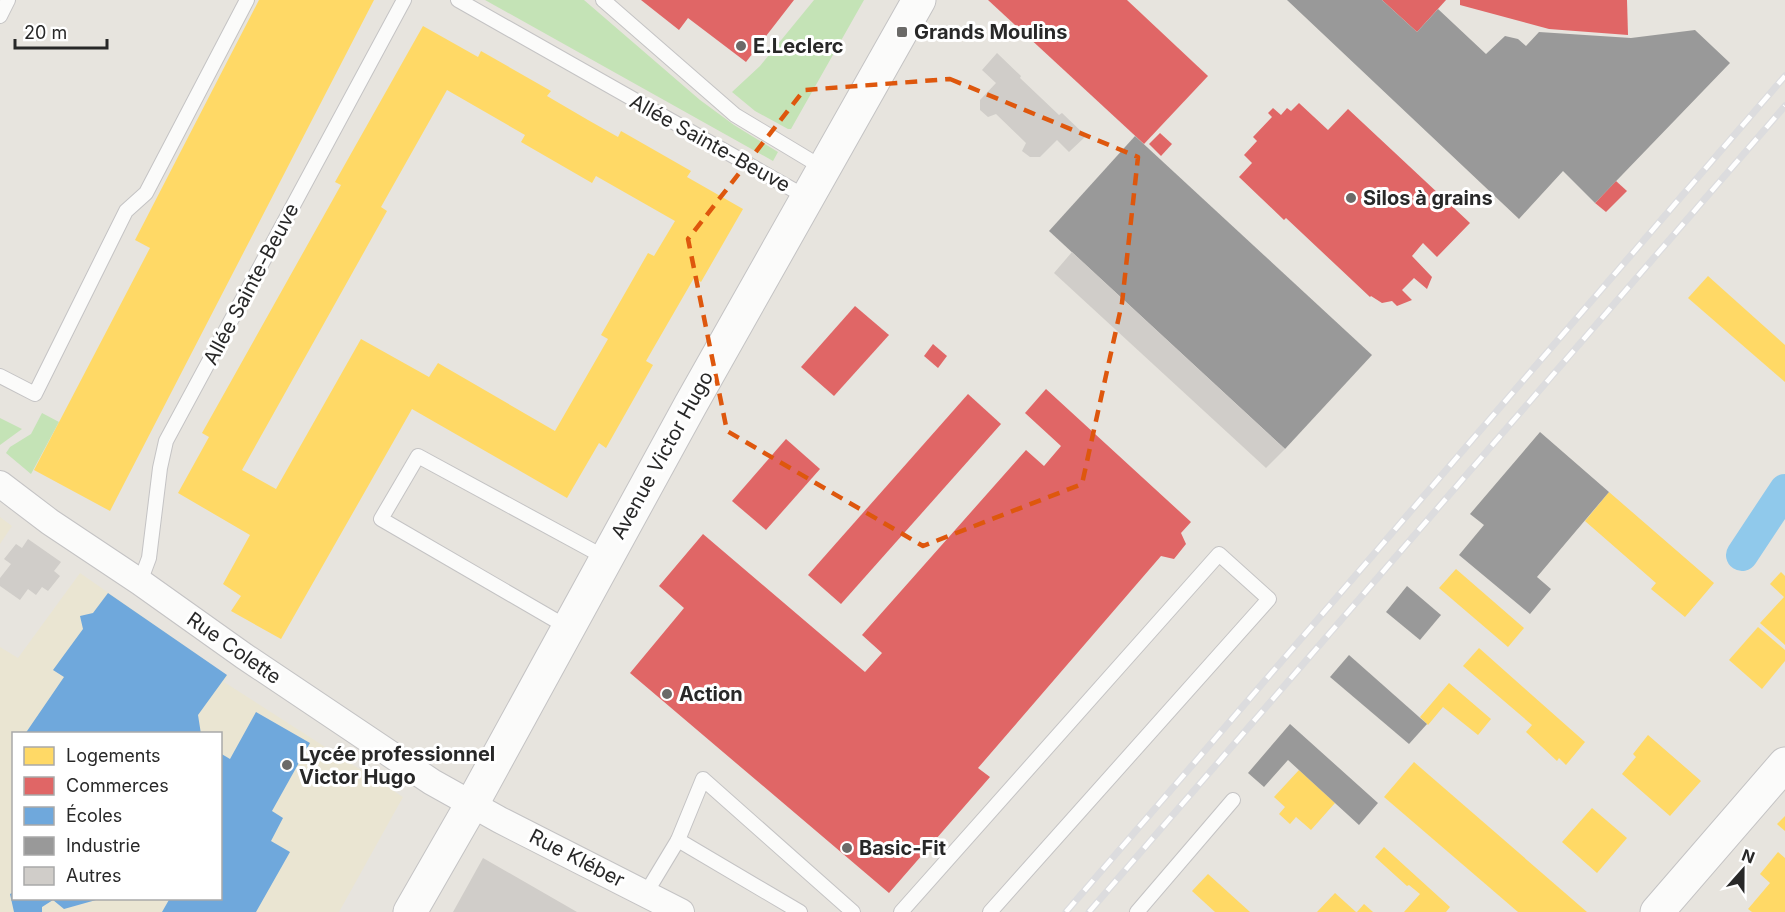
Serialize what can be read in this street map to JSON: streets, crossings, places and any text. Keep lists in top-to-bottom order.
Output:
{
  "streets": {
    "main road": ["Avenue Victor Hugo"],
    "street": ["Rue Colette", "Rue Kléber"],
    "lane": ["Allée Sainte-Beuve"]
  },
  "crossings": [
    ["Allée Sainte-Beuve", "Avenue Victor Hugo"],
    ["Allée Sainte-Beuve", "Rue Colette"],
    ["Avenue Victor Hugo", "Rue Colette"],
    ["Avenue Victor Hugo", "Rue Kléber"],
    ["Rue Colette", "Rue Kléber"]
  ],
  "places": {
    "transit": ["Grands Moulins"],
    "other": [
      "E.Leclerc",
      "Silos à grains",
      "Action",
      "Lycée professionnel Victor Hugo",
      "Basic-Fit"
    ]
  },
  "legend": [
    "Logements",
    "Commerces",
    "Écoles",
    "Industrie",
    "Autres"
  ],
  "scale_bar": "20 m",
  "north": "top"
}
